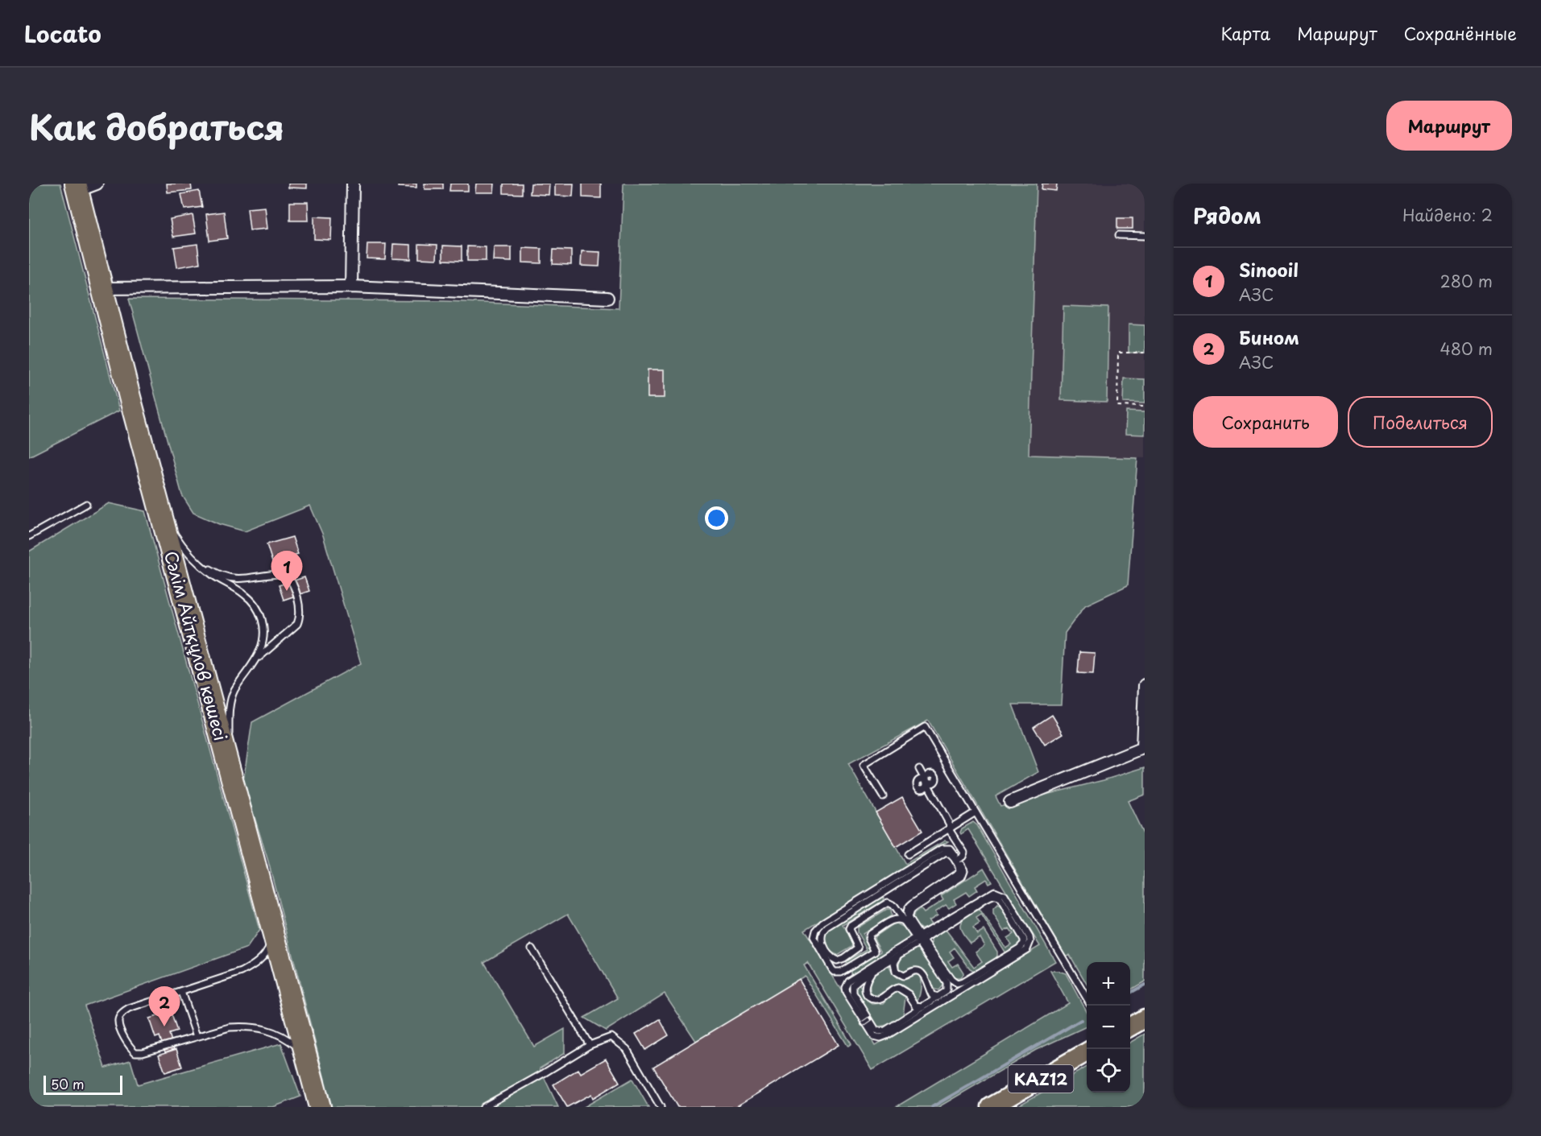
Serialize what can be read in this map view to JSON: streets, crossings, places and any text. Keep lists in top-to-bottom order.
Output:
{
  "streets": {
    "highway": ["Сәлім Айтқұлов көшесі"],
    "main road": ["KAZ12"]
  },
  "scale_bar": "50 m",
  "page": {
    "header": "Locato",
    "nav": ["Карта", "Маршрут", "Сохранённые"],
    "title": "Как добраться",
    "buttons": [
      "Маршрут",
      ["Сохранить", "Поделиться"]
    ],
    "heading": ["Рядом", "Найдено: 2"],
    "list": [
      {
        "mark": "1",
        "name": "Sinooil",
        "note": "АЗС",
        "value": "280 m"
      },
      {
        "mark": "2",
        "name": "Бином",
        "note": "АЗС",
        "value": "480 m"
      }
    ],
    "pins": ["1", "2"],
    "map_buttons": ["+", "−"],
    "scale": "50 m"
  }
}
